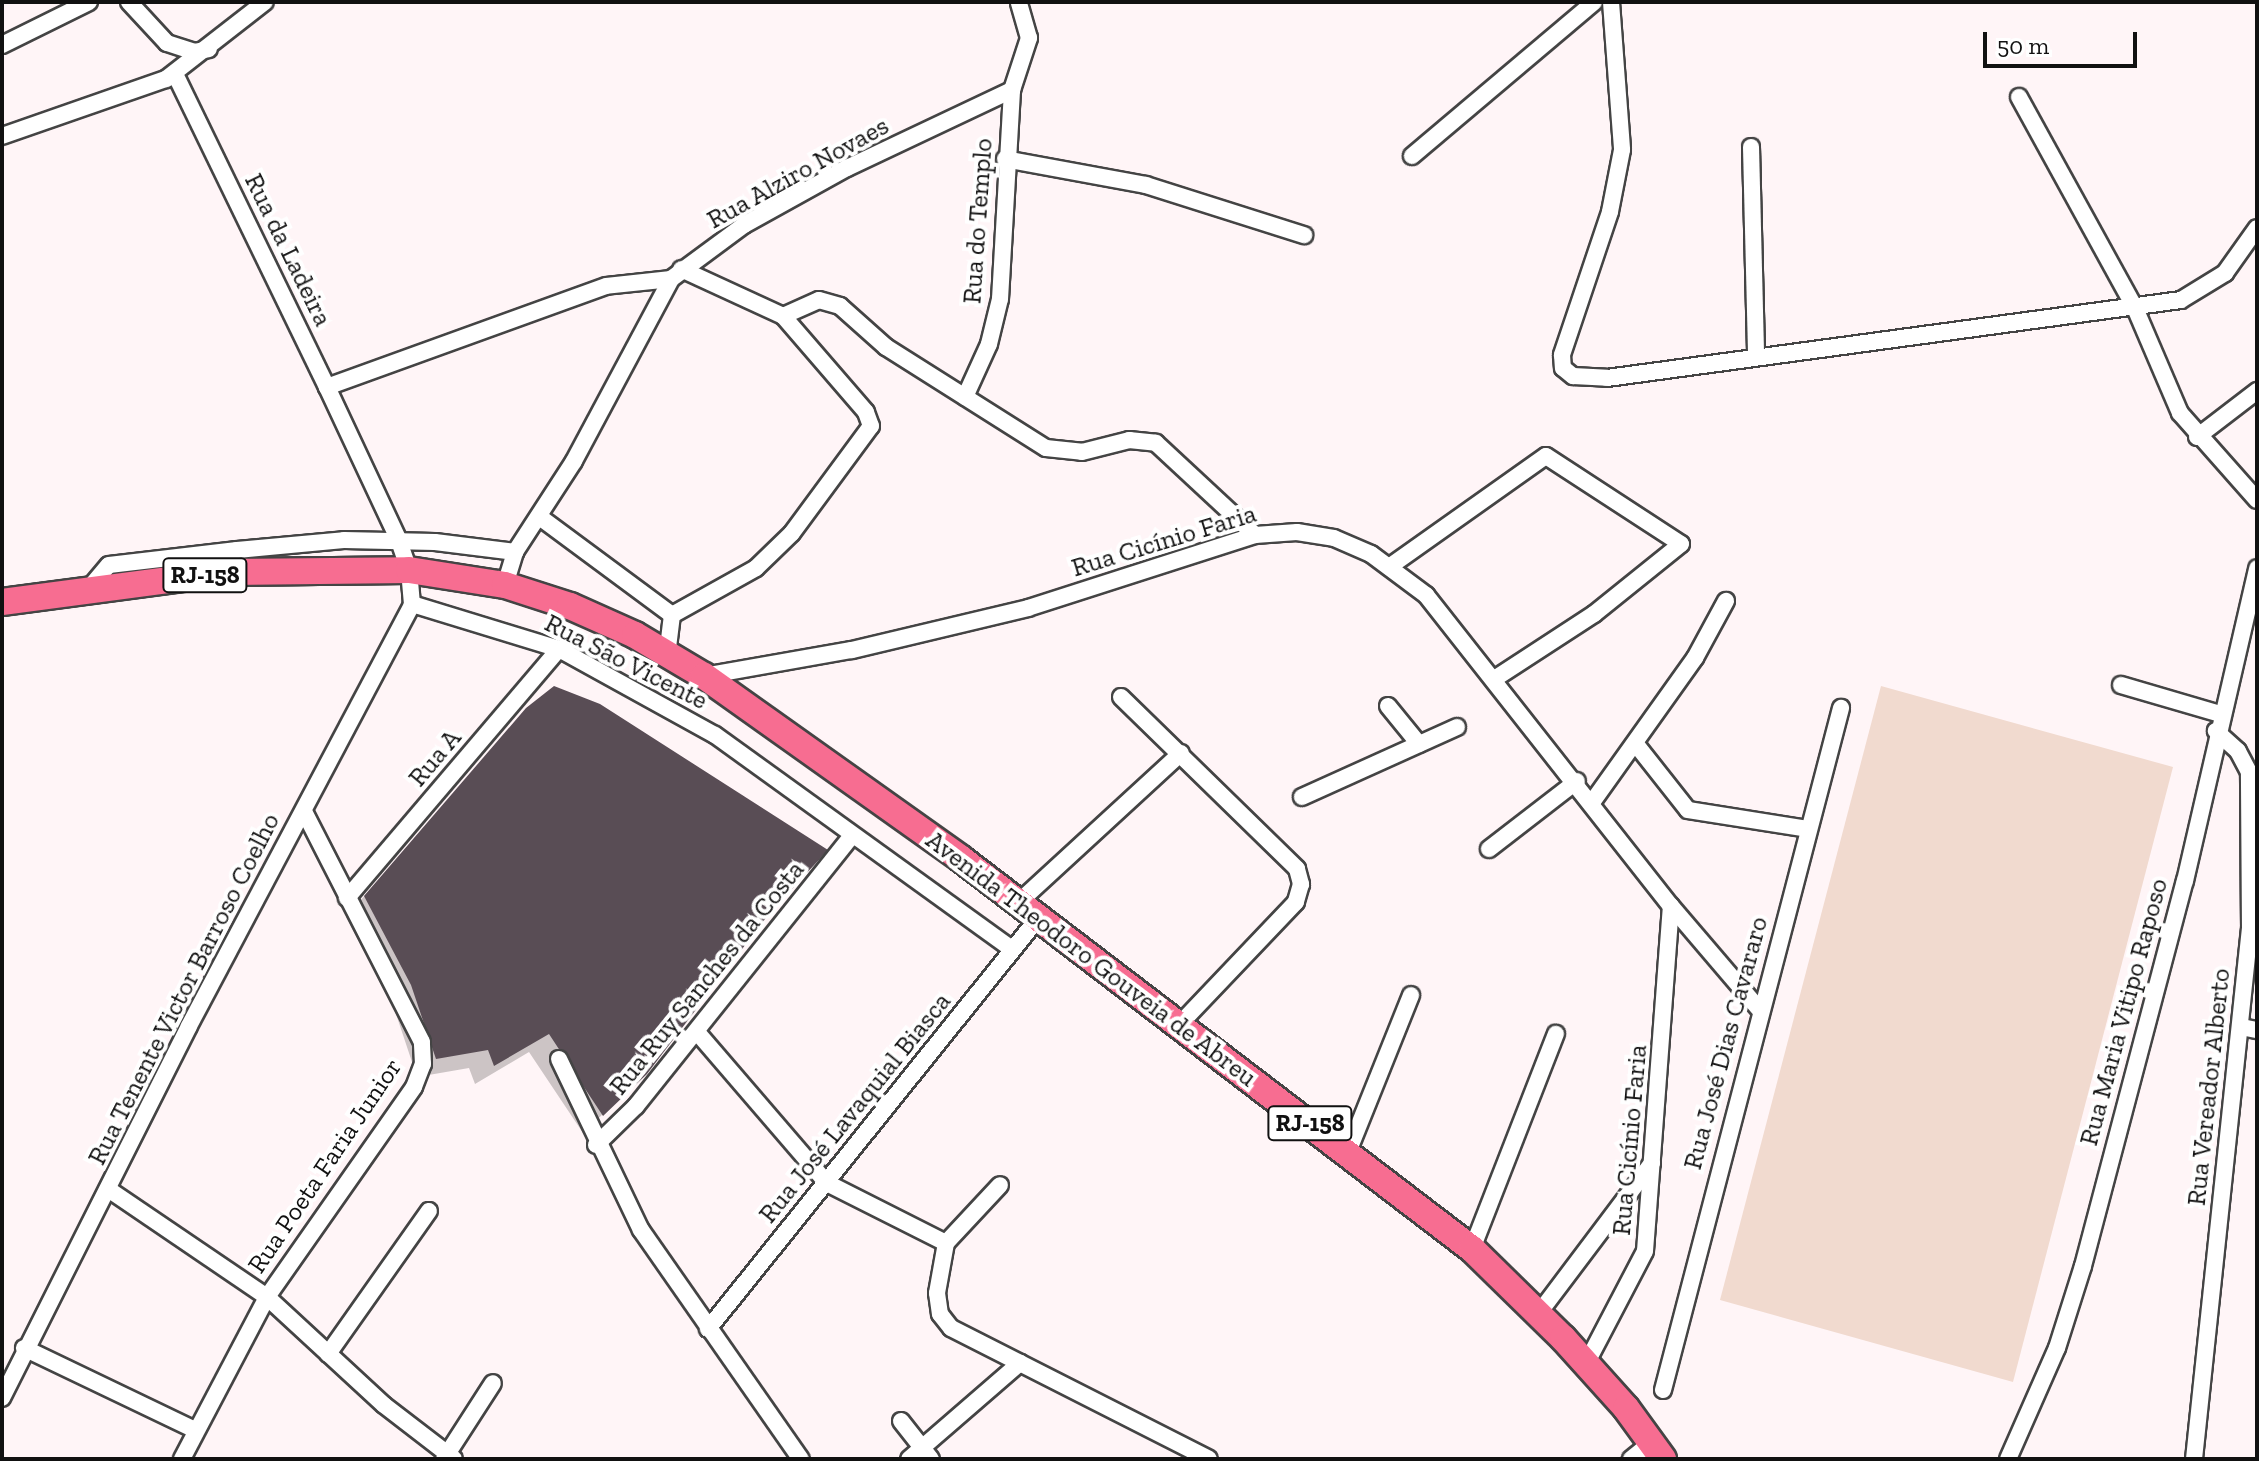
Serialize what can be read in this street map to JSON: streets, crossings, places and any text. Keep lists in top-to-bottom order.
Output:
{
  "streets": {
    "main road": ["RJ-158", "Avenida Theodoro Gouveia de Abreu"],
    "street": [
      "Rua Alziro Novaes",
      "Rua do Templo",
      "Rua da Ladeira",
      "Rua Cicínio Faria",
      "Rua São Vicente",
      "Rua A",
      "Rua Ruy Sanches da Costa",
      "Rua Tenente Victor Barroso Coelho",
      "Rua Maria Vitipo Raposo",
      "Rua José Dias Cavararo",
      "Rua Vereador Alberto",
      "Rua José Lavaquial Biasca",
      "Rua Poeta Faria Junior"
    ]
  },
  "crossings": [
    ["Rua Alziro Novaes", "Rua do Templo"],
    ["Rua Alziro Novaes", "Avenida Theodoro Gouveia de Abreu"],
    ["Rua Cicínio Faria", "Avenida Theodoro Gouveia de Abreu"],
    ["Rua Cicínio Faria", "Rua José Dias Cavararo"],
    ["Rua São Vicente", "Rua A"],
    ["Rua São Vicente", "Rua Ruy Sanches da Costa"],
    ["Rua São Vicente", "Rua Tenente Victor Barroso Coelho"],
    ["Rua São Vicente", "Rua José Lavaquial Biasca"],
    ["Rua A", "Rua Poeta Faria Junior"],
    ["Avenida Theodoro Gouveia de Abreu", "Rua José Lavaquial Biasca"],
    ["Rua Tenente Victor Barroso Coelho", "Rua Poeta Faria Junior"],
    ["Rua Maria Vitipo Raposo", "Rua Vereador Alberto"]
  ],
  "scale_bar": "50 m"
}
